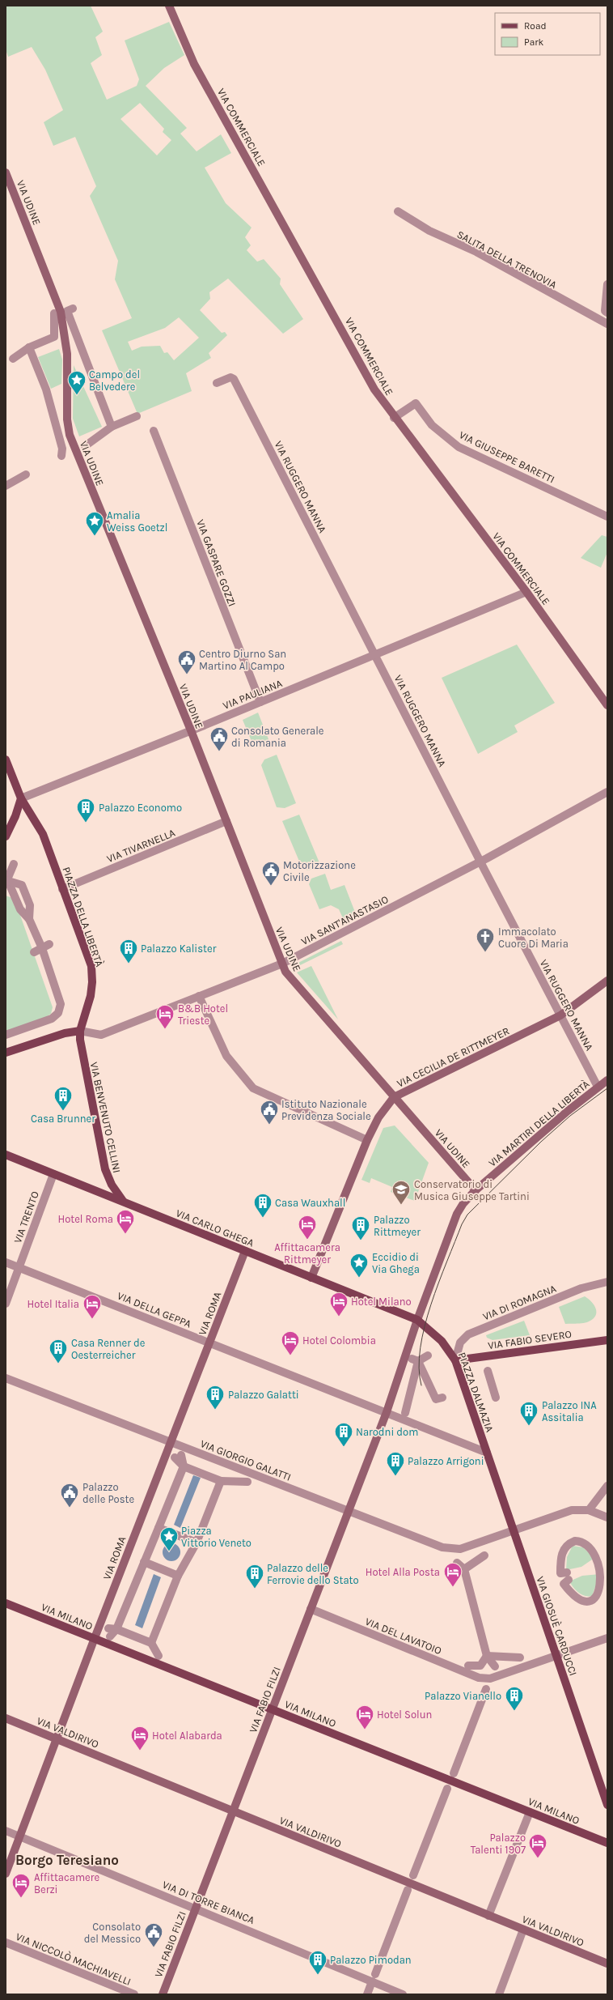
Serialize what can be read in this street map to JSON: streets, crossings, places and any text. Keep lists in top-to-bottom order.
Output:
{
  "streets": {
    "main road": [
      "VIA COMMERCIALE",
      "VIA UDINE",
      "PIAZZA DELLA LIBERTÀ",
      "VIA CECILIA DE RITTMEYER",
      "VIA BENVENUTO CELLINI",
      "VIA MARTIRI DELLA LIBERTÀ",
      "VIA CARLO GHEGA",
      "VIA ROMA",
      "VIA FABIO SEVERO",
      "PIAZZA DALMAZIA",
      "VIA MILANO",
      "VIA GIOSUÈ CARDUCCI",
      "VIA FABIO FILZI",
      "VIA VALDIRIVO"
    ],
    "street": [
      "SALITA DELLA TRENOVIA",
      "VIA GIUSEPPE BARETTI",
      "VIA RUGGERO MANNA",
      "VIA GASPARE GOZZI",
      "VIA PAULIANA",
      "VIA TIVARNELLA",
      "VIA SANT'ANASTASIO",
      "VIA TRENTO",
      "VIA DI ROMAGNA",
      "VIA DELLA GEPPA",
      "VIA GIORGIO GALATTI",
      "VIA DEL LAVATOIO",
      "VIA DI TORRE BIANCA",
      "VIA NICCOLÒ MACHIAVELLI"
    ]
  },
  "crossings": [
    ["VIA COMMERCIALE", "VIA GIUSEPPE BARETTI"],
    ["VIA COMMERCIALE", "VIA PAULIANA"],
    ["VIA UDINE", "VIA PAULIANA"],
    ["VIA UDINE", "VIA TIVARNELLA"],
    ["VIA UDINE", "VIA SANT'ANASTASIO"],
    ["VIA UDINE", "VIA CECILIA DE RITTMEYER"],
    ["VIA UDINE", "VIA MARTIRI DELLA LIBERTÀ"],
    ["VIA RUGGERO MANNA", "VIA PAULIANA"],
    ["VIA RUGGERO MANNA", "VIA SANT'ANASTASIO"],
    ["VIA RUGGERO MANNA", "VIA CECILIA DE RITTMEYER"],
    ["VIA RUGGERO MANNA", "VIA MARTIRI DELLA LIBERTÀ"],
    ["VIA GASPARE GOZZI", "VIA PAULIANA"],
    ["VIA PAULIANA", "PIAZZA DELLA LIBERTÀ"],
    ["VIA TIVARNELLA", "PIAZZA DELLA LIBERTÀ"],
    ["PIAZZA DELLA LIBERTÀ", "VIA SANT'ANASTASIO"],
    ["PIAZZA DELLA LIBERTÀ", "VIA BENVENUTO CELLINI"],
    ["VIA SANT'ANASTASIO", "VIA BENVENUTO CELLINI"],
    ["VIA CECILIA DE RITTMEYER", "VIA CARLO GHEGA"],
    ["VIA BENVENUTO CELLINI", "VIA CARLO GHEGA"],
    ["VIA MARTIRI DELLA LIBERTÀ", "VIA CARLO GHEGA"],
    ["VIA MARTIRI DELLA LIBERTÀ", "PIAZZA DALMAZIA"],
    ["VIA TRENTO", "VIA CARLO GHEGA"],
    ["VIA TRENTO", "VIA DELLA GEPPA"],
    ["VIA CARLO GHEGA", "VIA ROMA"],
    ["VIA CARLO GHEGA", "PIAZZA DALMAZIA"],
    ["VIA DI ROMAGNA", "VIA FABIO SEVERO"],
    ["VIA DI ROMAGNA", "PIAZZA DALMAZIA"],
    ["VIA DELLA GEPPA", "VIA ROMA"],
    ["VIA DELLA GEPPA", "VIA FABIO FILZI"],
    ["VIA ROMA", "VIA GIORGIO GALATTI"],
    ["VIA ROMA", "VIA MILANO"],
    ["VIA ROMA", "VIA VALDIRIVO"],
    ["VIA ROMA", "VIA DI TORRE BIANCA"],
    ["VIA FABIO SEVERO", "PIAZZA DALMAZIA"],
    ["PIAZZA DALMAZIA", "VIA GIOSUÈ CARDUCCI"],
    ["VIA GIORGIO GALATTI", "VIA GIOSUÈ CARDUCCI"],
    ["VIA GIORGIO GALATTI", "VIA FABIO FILZI"],
    ["VIA MILANO", "VIA FABIO FILZI"],
    ["VIA GIOSUÈ CARDUCCI", "VIA DEL LAVATOIO"],
    ["VIA DEL LAVATOIO", "VIA FABIO FILZI"],
    ["VIA FABIO FILZI", "VIA VALDIRIVO"],
    ["VIA FABIO FILZI", "VIA DI TORRE BIANCA"]
  ],
  "districts": ["Borgo Teresiano"],
  "places": {
    "place": [
      "Campo del Belvedere",
      "Amalia Weiss Goetzl",
      "Eccidio di Via Ghega",
      "Piazza Vittorio Veneto"
    ],
    "public building": [
      "Centro Diurno San Martino Al Campo",
      "Consolato Generale di Romania",
      "Motorizzazione Civile",
      "Istituto Nazionale Previdenza Sociale",
      "Palazzo delle Poste",
      "Consolato del Messico"
    ],
    "building": [
      "Palazzo Economo",
      "Palazzo Kalister",
      "Casa Brunner",
      "Casa Wauxhall",
      "Palazzo Rittmeyer",
      "Casa Renner de Oesterreicher",
      "Palazzo Galatti",
      "Palazzo INA Assitalia",
      "Narodni dom",
      "Palazzo Arrigoni",
      "Palazzo delle Ferrovie dello Stato",
      "Palazzo Vianello",
      "Palazzo Pimodan"
    ],
    "church": ["Immacolato Cuore Di Maria"],
    "hotel": [
      "B&B Hotel Trieste",
      "Hotel Roma",
      "Affittacamera Rittmeyer",
      "Hotel Milano",
      "Hotel Italia",
      "Hotel Colombia",
      "Hotel Alla Posta",
      "Hotel Solun",
      "Hotel Alabarda",
      "Palazzo Talenti 1907",
      "Affittacamere Berzi"
    ],
    "school or university": ["Conservatorio di Musica Giuseppe Tartini"]
  },
  "legend": ["Road", "Park"]
}
